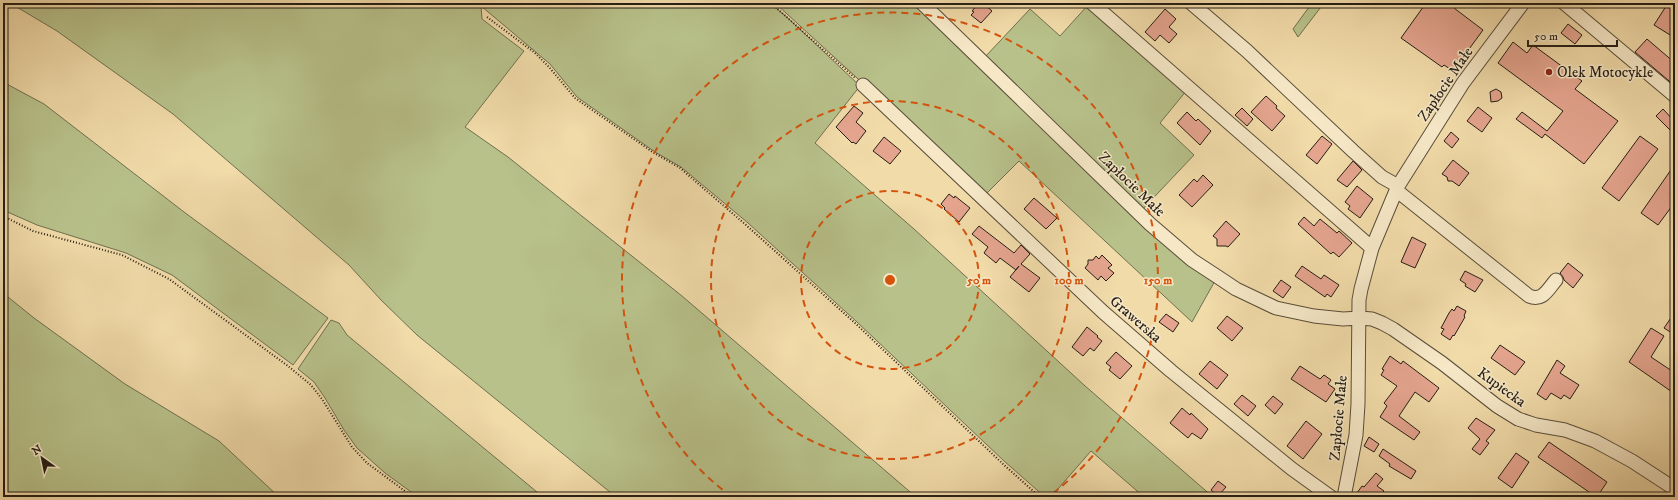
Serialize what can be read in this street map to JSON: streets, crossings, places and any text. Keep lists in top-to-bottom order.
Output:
{
  "streets": {
    "street": ["Zapłocie Małe", "Grawerska", "Kupiecka"]
  },
  "crossings": [
    ["Zapłocie Małe", "Kupiecka"]
  ],
  "places": ["Olek Motocykle"],
  "scale_bar": "50 m",
  "north": "top left",
  "rings": ["50 m", "100 m", "150 m"]
}
